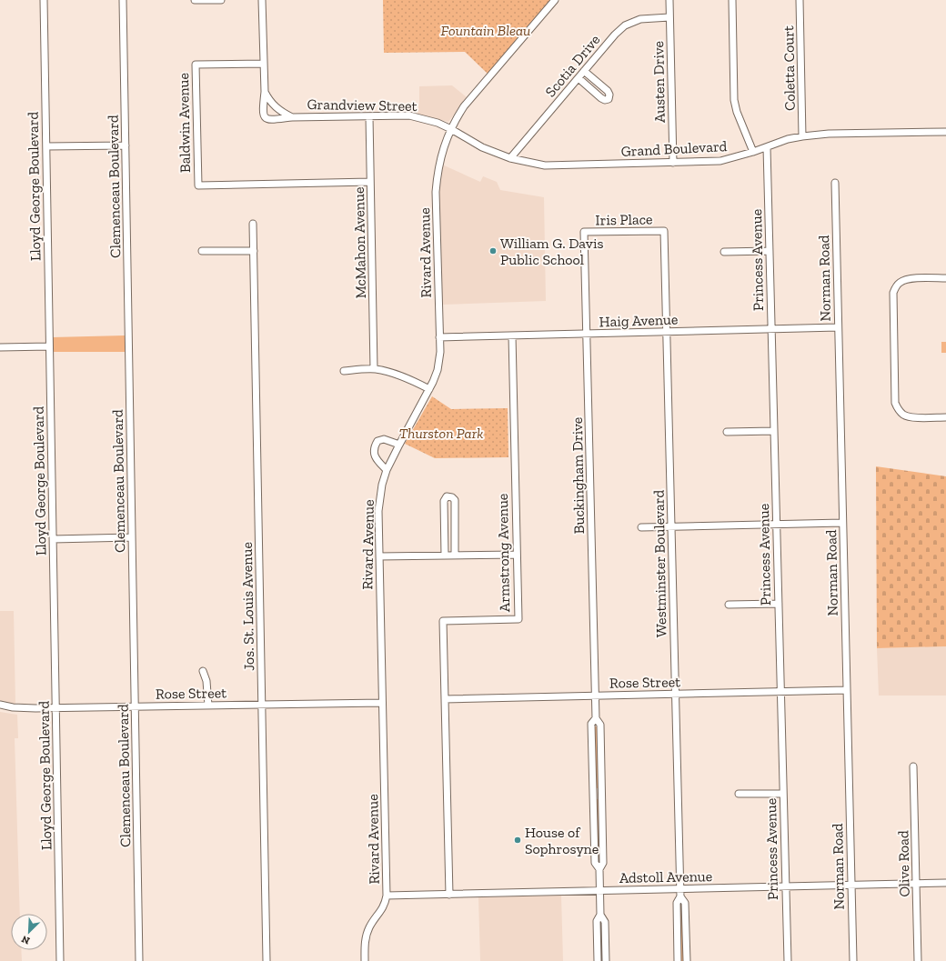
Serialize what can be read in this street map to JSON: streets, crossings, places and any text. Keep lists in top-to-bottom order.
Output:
{
  "streets": {
    "street": [
      "Scotia Drive",
      "Coletta Court",
      "Austen Drive",
      "Grandview Street",
      "Baldwin Avenue",
      "Grand Boulevard",
      "Lloyd George Boulevard",
      "Clemenceau Boulevard",
      "Iris Place",
      "McMahon Avenue",
      "Rivard Avenue",
      "Princess Avenue",
      "Norman Road",
      "Haig Avenue",
      "Buckingham Drive",
      "Armstrong Avenue",
      "Westminster Boulevard",
      "Jos. St. Louis Avenue",
      "Rose Street",
      "Olive Road",
      "Adstoll Avenue"
    ]
  },
  "crossings": [
    ["Scotia Drive", "Austen Drive"],
    ["Scotia Drive", "Grand Boulevard"],
    ["Coletta Court", "Grand Boulevard"],
    ["Austen Drive", "Grand Boulevard"],
    ["Grandview Street", "Baldwin Avenue"],
    ["Grandview Street", "Grand Boulevard"],
    ["Grandview Street", "McMahon Avenue"],
    ["Grandview Street", "Rivard Avenue"],
    ["Baldwin Avenue", "McMahon Avenue"],
    ["Grand Boulevard", "Rivard Avenue"],
    ["Grand Boulevard", "Princess Avenue"],
    ["Lloyd George Boulevard", "Rose Street"],
    ["Clemenceau Boulevard", "Rose Street"],
    ["Iris Place", "Buckingham Drive"],
    ["Iris Place", "Westminster Boulevard"],
    ["Rivard Avenue", "Haig Avenue"],
    ["Rivard Avenue", "Rose Street"],
    ["Rivard Avenue", "Adstoll Avenue"],
    ["Princess Avenue", "Haig Avenue"],
    ["Princess Avenue", "Rose Street"],
    ["Princess Avenue", "Adstoll Avenue"],
    ["Norman Road", "Haig Avenue"],
    ["Norman Road", "Rose Street"],
    ["Norman Road", "Adstoll Avenue"],
    ["Haig Avenue", "Buckingham Drive"],
    ["Haig Avenue", "Armstrong Avenue"],
    ["Haig Avenue", "Westminster Boulevard"],
    ["Buckingham Drive", "Rose Street"],
    ["Buckingham Drive", "Adstoll Avenue"],
    ["Armstrong Avenue", "Rose Street"],
    ["Armstrong Avenue", "Adstoll Avenue"],
    ["Westminster Boulevard", "Rose Street"],
    ["Westminster Boulevard", "Adstoll Avenue"],
    ["Jos. St. Louis Avenue", "Rose Street"],
    ["Olive Road", "Adstoll Avenue"]
  ],
  "parks": ["Fountain Bleau", "Thurston Park"],
  "places": ["William G. Davis Public School", "House of Sophrosyne"],
  "north": "bottom left"
}
